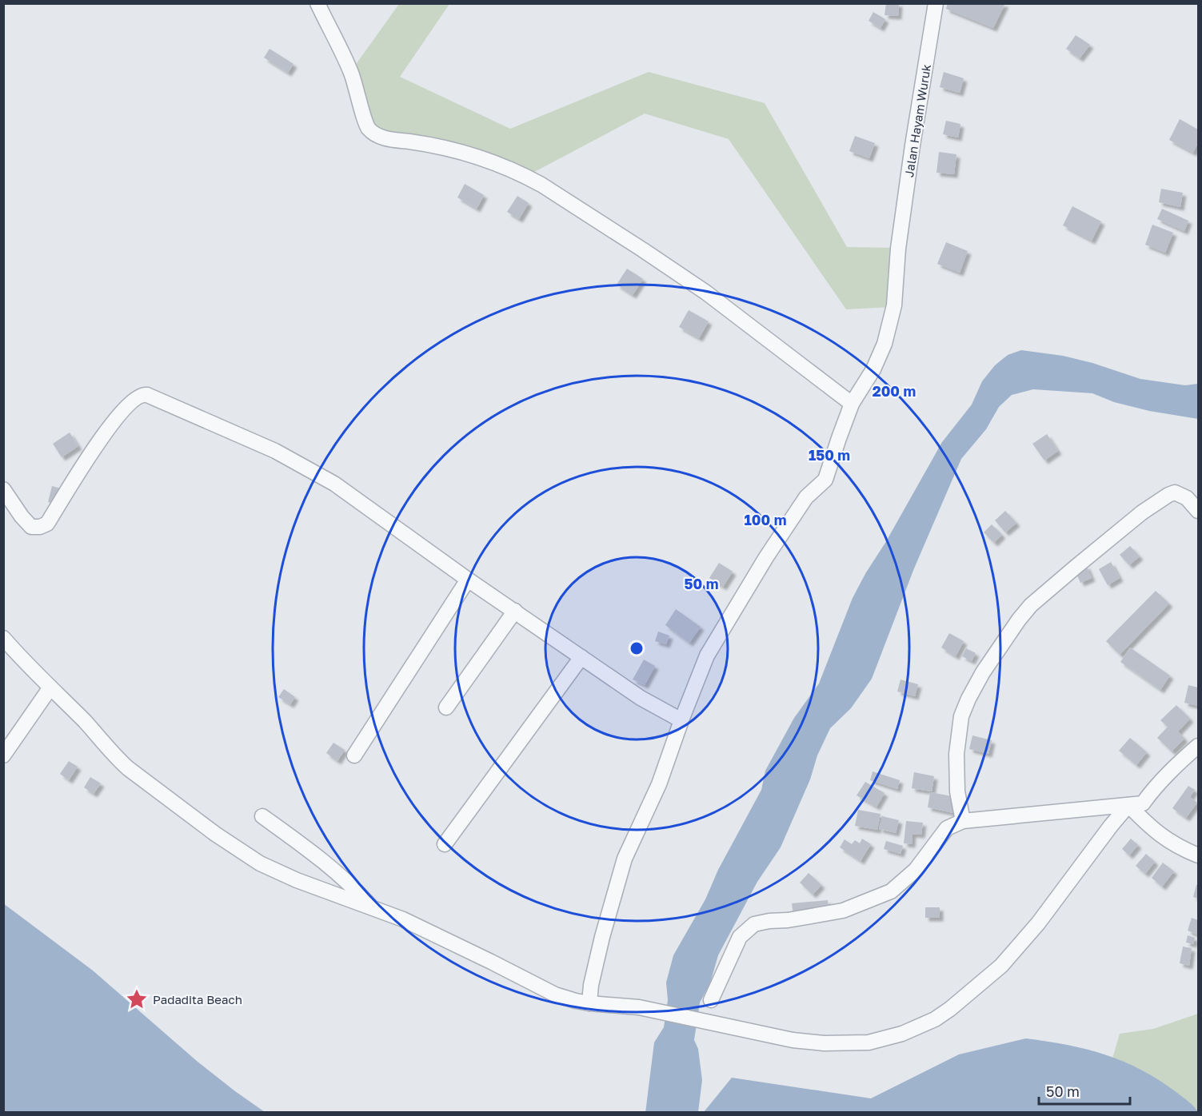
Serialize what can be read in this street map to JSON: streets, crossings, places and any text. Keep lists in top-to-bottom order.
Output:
{
  "streets": {
    "street": ["Jalan Hayam Wuruk"]
  },
  "places": {
    "place": ["Padadita Beach"]
  },
  "scale_bar": "50 m",
  "rings": [
    "200 m",
    "150 m",
    "100 m",
    "50 m"
  ]
}
